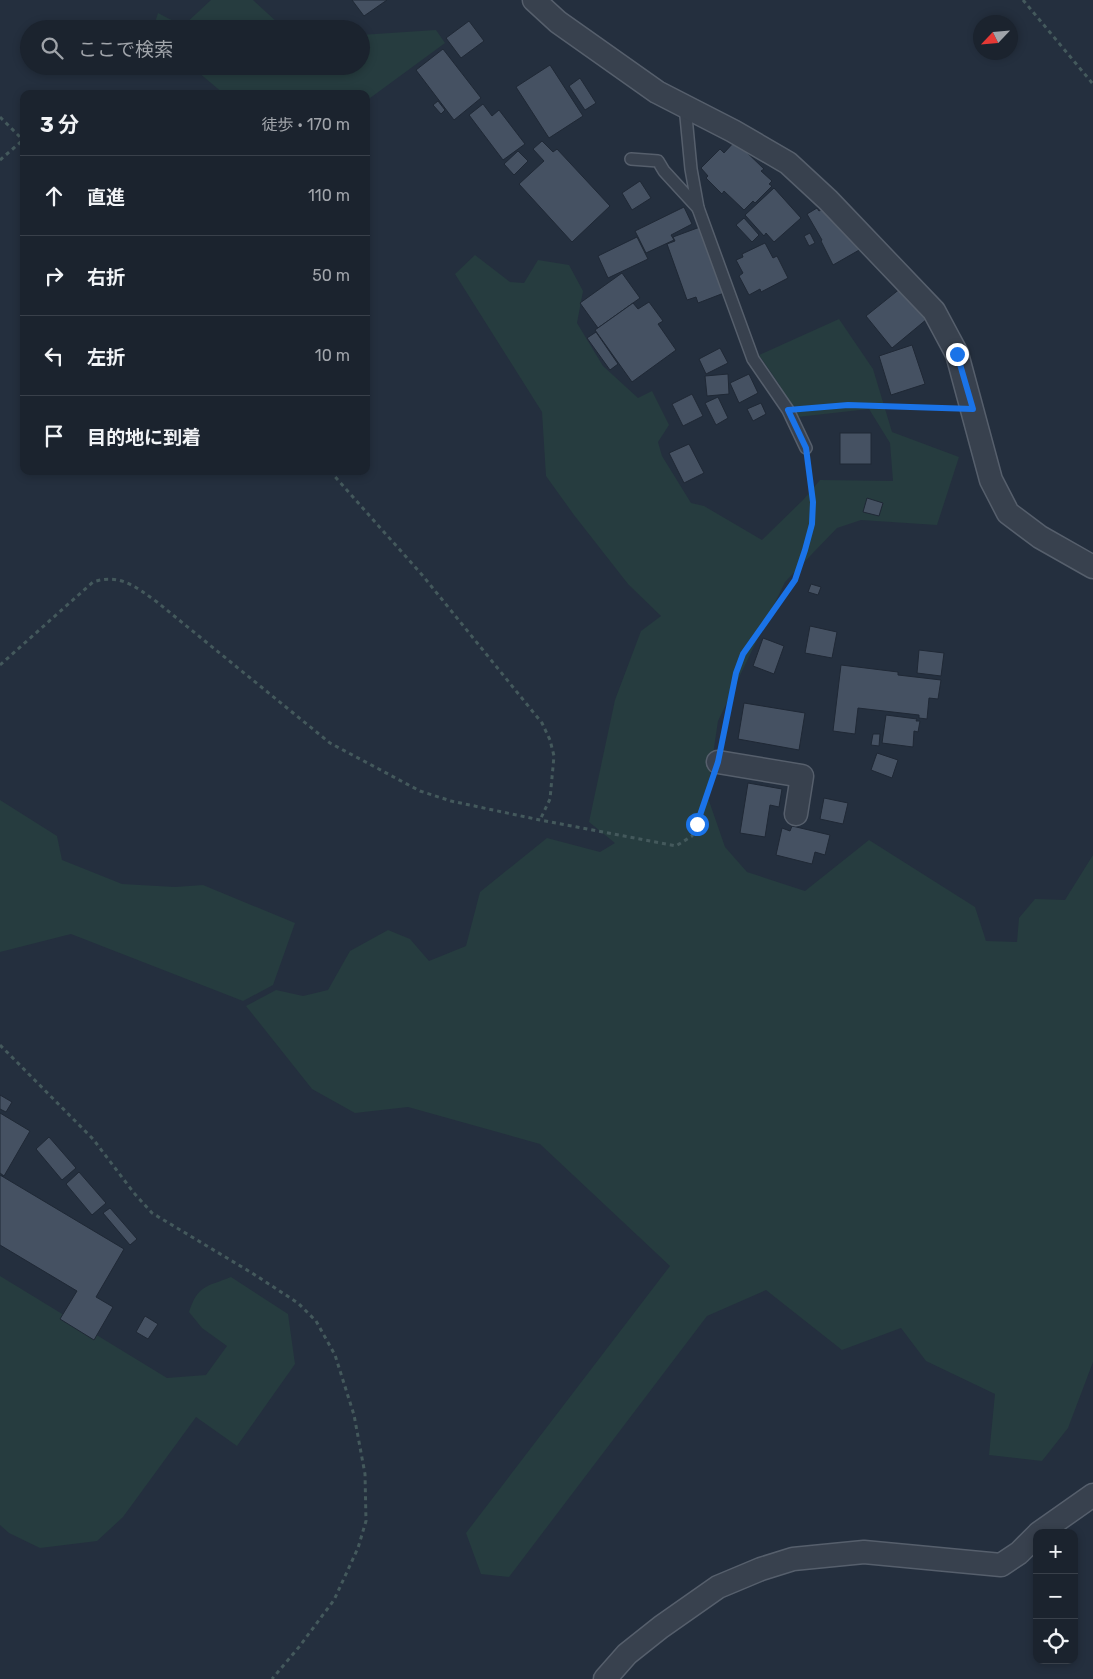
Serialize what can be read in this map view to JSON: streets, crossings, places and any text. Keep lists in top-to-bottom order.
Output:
{
  "north": "bottom left",
  "page": {
    "search": "ここで検索",
    "heading": ["3 分", "徒歩 · 170 m"],
    "list": [
      ["直進", "110 m"],
      ["右折", "50 m"],
      ["左折", "10 m"],
      "目的地に到着"
    ],
    "map_buttons": ["+", "−"]
  }
}
